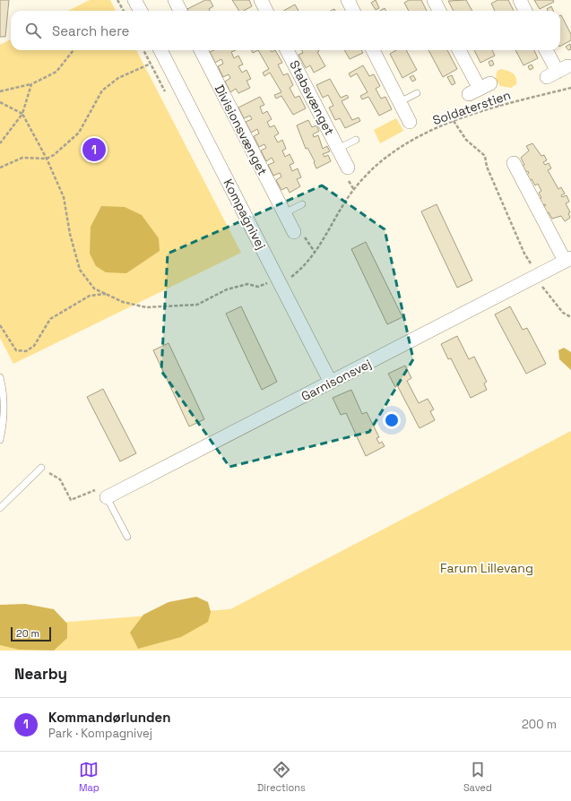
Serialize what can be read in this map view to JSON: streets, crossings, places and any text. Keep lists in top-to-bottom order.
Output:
{
  "streets": {
    "street": [
      "Stabsvænget",
      "Divisionsvænget",
      "Kompagnivej",
      "Garnisonsvej"
    ],
    "path": ["Soldaterstien"]
  },
  "crossings": [
    ["Kompagnivej", "Garnisonsvej"]
  ],
  "parks": ["Farum Lillevang"],
  "scale_bar": "20 m",
  "page": {
    "search": "Search here",
    "pins": "1",
    "scale": "20 m",
    "heading": "Nearby",
    "list": [
      {
        "mark": "1",
        "name": "Kommandørlunden",
        "note": "Park · Kompagnivej",
        "value": "200 m"
      }
    ],
    "nav": ["Map", "Directions", "Saved"]
  }
}
